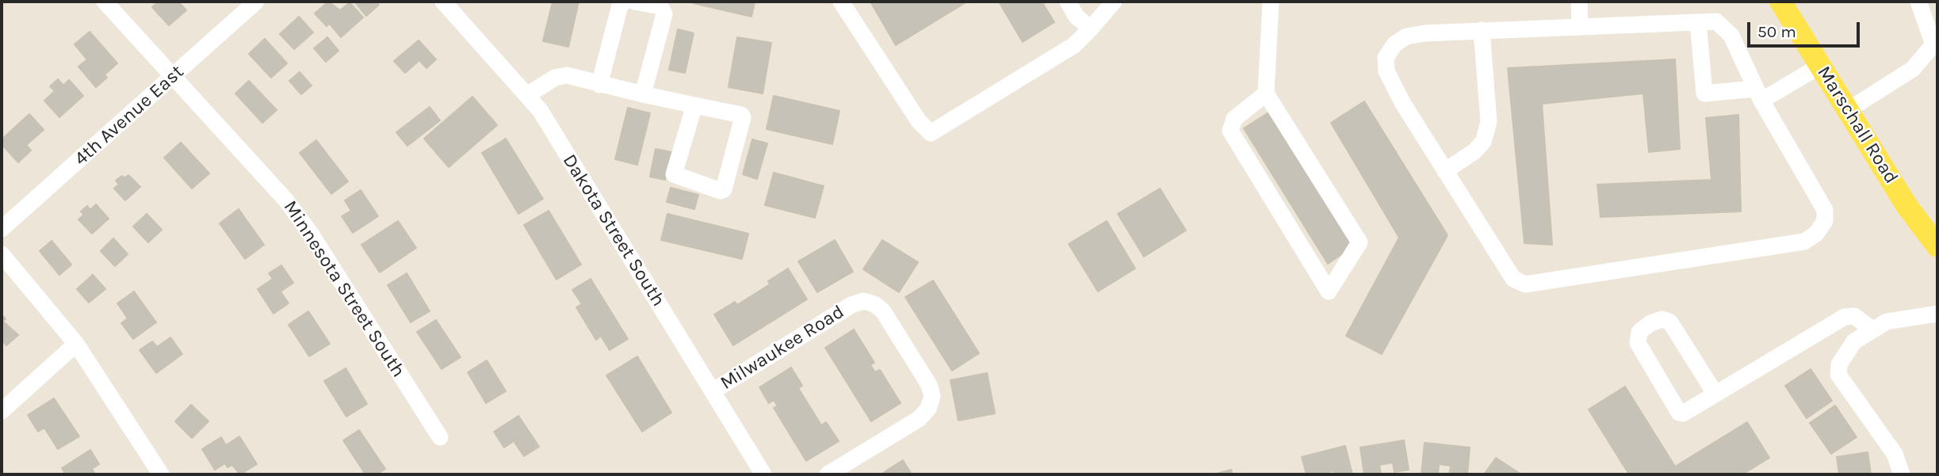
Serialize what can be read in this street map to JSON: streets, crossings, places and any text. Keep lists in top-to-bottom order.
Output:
{
  "streets": {
    "main road": ["Marschall Road"],
    "street": [
      "4th Avenue East",
      "Dakota Street South",
      "Minnesota Street South",
      "Milwaukee Road"
    ]
  },
  "crossings": [
    ["4th Avenue East", "Minnesota Street South"],
    ["Dakota Street South", "Milwaukee Road"]
  ],
  "scale_bar": "50 m"
}
